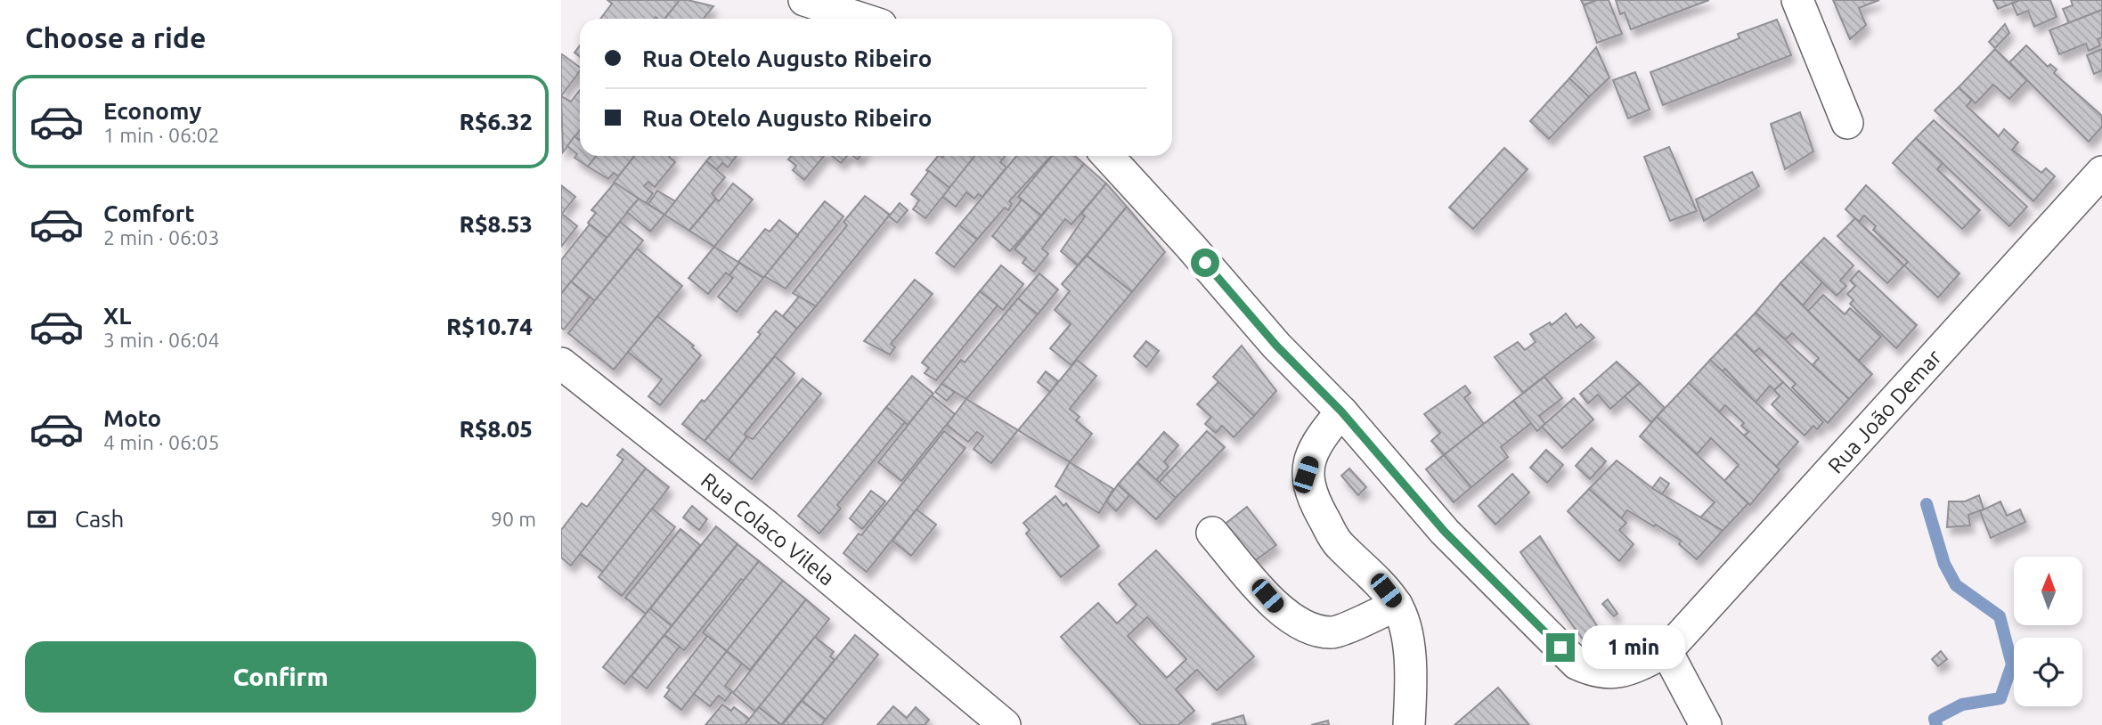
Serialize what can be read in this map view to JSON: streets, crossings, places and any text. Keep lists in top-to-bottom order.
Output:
{
  "streets": {
    "street": ["Rua João Demar", "Rua Colaco Vilela"]
  },
  "north": "top",
  "page": {
    "heading": "Choose a ride",
    "banner": ["Rua Otelo Augusto Ribeiro", "Rua Otelo Augusto Ribeiro"],
    "list": [
      {
        "name": "Economy",
        "note": "1 min · 06:02",
        "value": "R$6.32"
      },
      {
        "name": "Comfort",
        "note": "2 min · 06:03",
        "value": "R$8.53"
      },
      {
        "name": "XL",
        "note": "3 min · 06:04",
        "value": "R$10.74"
      },
      {
        "name": "Moto",
        "note": "4 min · 06:05",
        "value": "R$8.05"
      }
    ],
    "pay": ["Cash", "90 m"],
    "bubble": "1 min",
    "buttons": "Confirm"
  }
}
